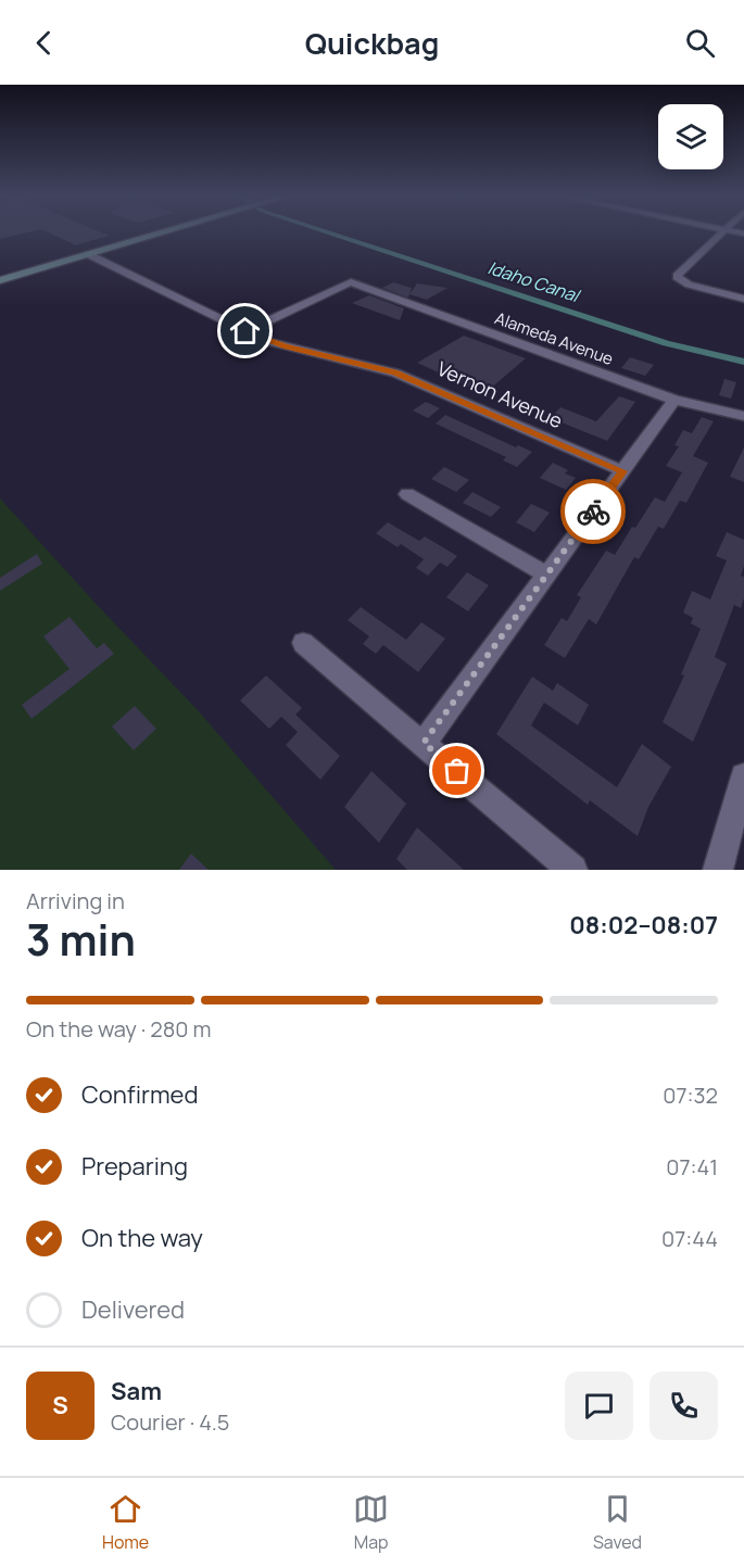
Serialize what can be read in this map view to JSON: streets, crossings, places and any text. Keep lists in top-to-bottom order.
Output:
{
  "streets": {
    "street": ["Alameda Avenue", "Vernon Avenue"]
  },
  "crossings": [
    ["Alameda Avenue", "Vernon Avenue"]
  ],
  "water": ["Idaho Canal"],
  "page": {
    "header": "Quickbag",
    "heading": ["3 min", "Arriving in", "08:02–08:07"],
    "panel": ["Sam", "Courier · 4.5"],
    "bar": "On the way · 280 m",
    "list": [
      ["Confirmed", "07:32"],
      ["Preparing", "07:41"],
      ["On the way", "07:44"],
      "Delivered"
    ],
    "round": "S",
    "tabs": ["Home", "Map", "Saved"]
  }
}
